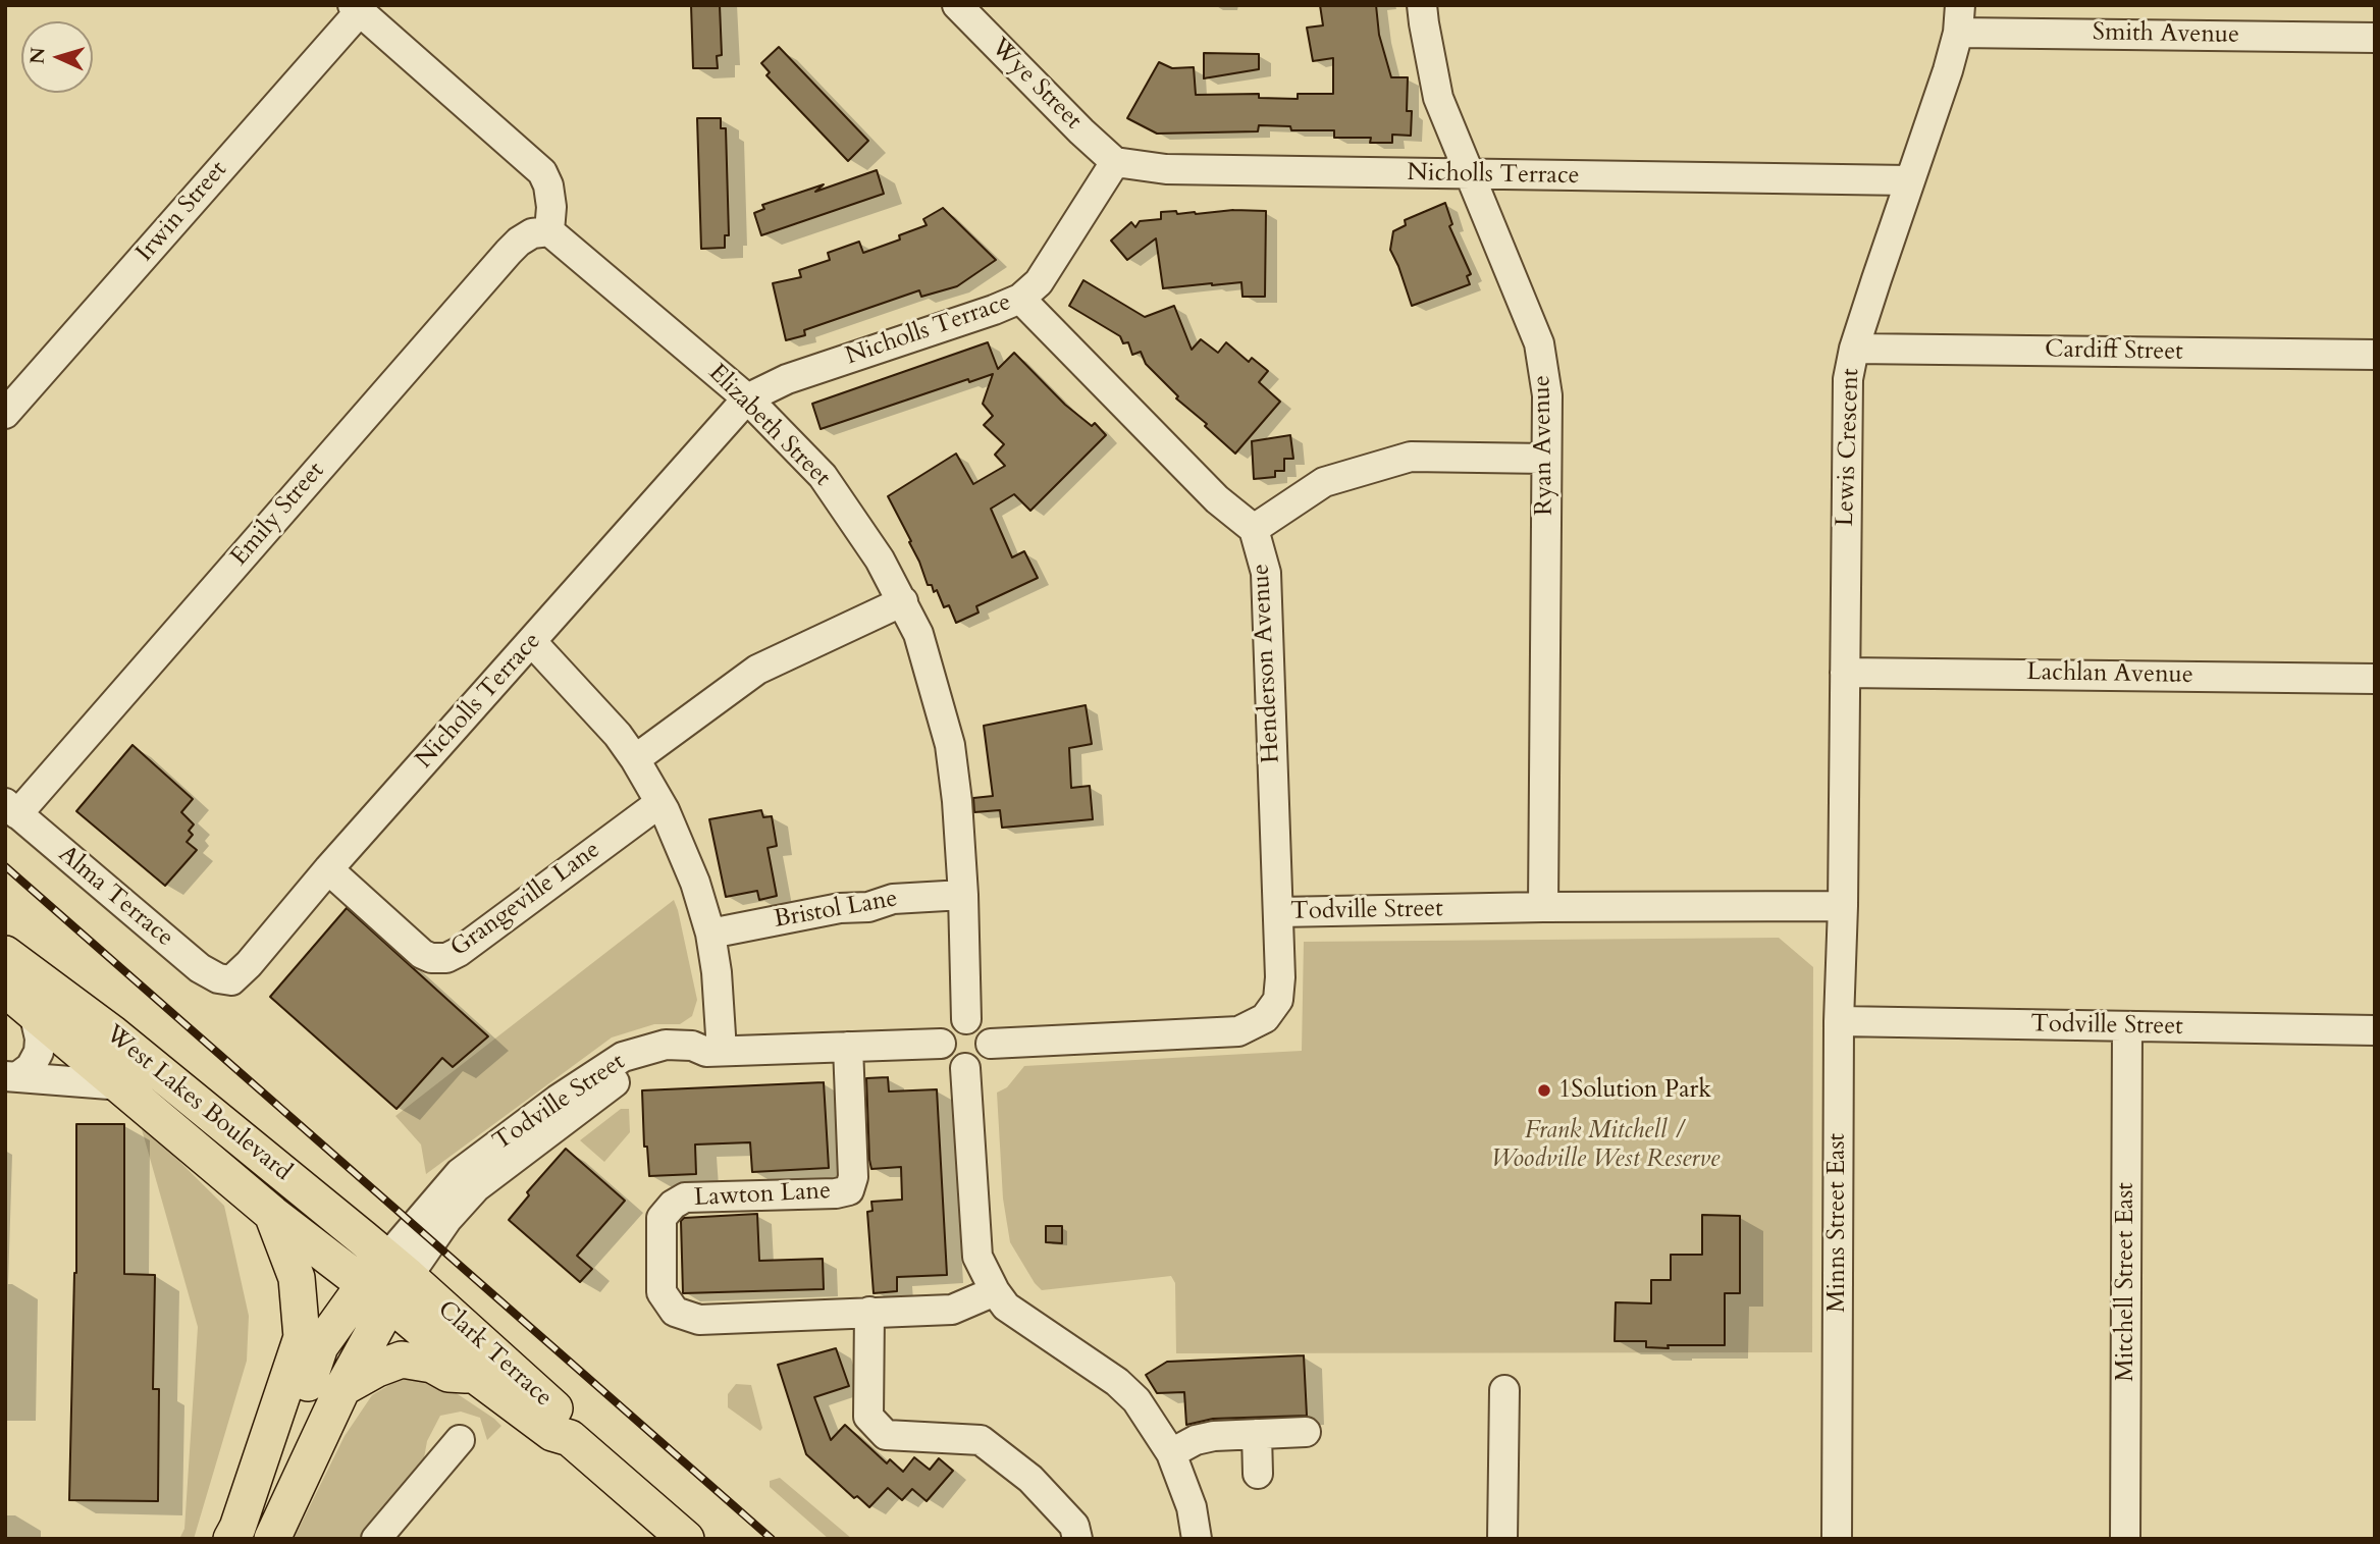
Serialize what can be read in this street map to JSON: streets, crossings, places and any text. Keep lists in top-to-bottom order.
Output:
{
  "streets": {
    "main road": ["West Lakes Boulevard", "Clark Terrace"],
    "street": [
      "Smith Avenue",
      "Wye Street",
      "Nicholls Terrace",
      "Irwin Street",
      "Cardiff Street",
      "Elizabeth Street",
      "Ryan Avenue",
      "Lewis Crescent",
      "Emily Street",
      "Henderson Avenue",
      "Lachlan Avenue",
      "Alma Terrace",
      "Grangeville Lane",
      "Bristol Lane",
      "Todville Street",
      "Lawton Lane",
      "Minns Street East",
      "Mitchell Street East"
    ]
  },
  "crossings": [
    ["Smith Avenue", "Lewis Crescent"],
    ["Wye Street", "Nicholls Terrace"],
    ["Nicholls Terrace", "Elizabeth Street"],
    ["Nicholls Terrace", "Ryan Avenue"],
    ["Nicholls Terrace", "Lewis Crescent"],
    ["Nicholls Terrace", "Henderson Avenue"],
    ["Nicholls Terrace", "Alma Terrace"],
    ["Nicholls Terrace", "Grangeville Lane"],
    ["Cardiff Street", "Lewis Crescent"],
    ["Elizabeth Street", "Emily Street"],
    ["Elizabeth Street", "Bristol Lane"],
    ["Elizabeth Street", "Todville Street"],
    ["Ryan Avenue", "Todville Street"],
    ["Lewis Crescent", "Lachlan Avenue"],
    ["Lewis Crescent", "Todville Street"],
    ["Lewis Crescent", "Minns Street East"],
    ["Emily Street", "Alma Terrace"],
    ["Henderson Avenue", "Todville Street"],
    ["Todville Street", "West Lakes Boulevard"],
    ["Todville Street", "Lawton Lane"],
    ["Todville Street", "Minns Street East"],
    ["Todville Street", "Mitchell Street East"],
    ["Todville Street", "Clark Terrace"],
    ["West Lakes Boulevard", "Clark Terrace"]
  ],
  "parks": ["Frank Mitchell / Woodville West Reserve"],
  "places": ["1Solution Park"],
  "north": "left"
}
